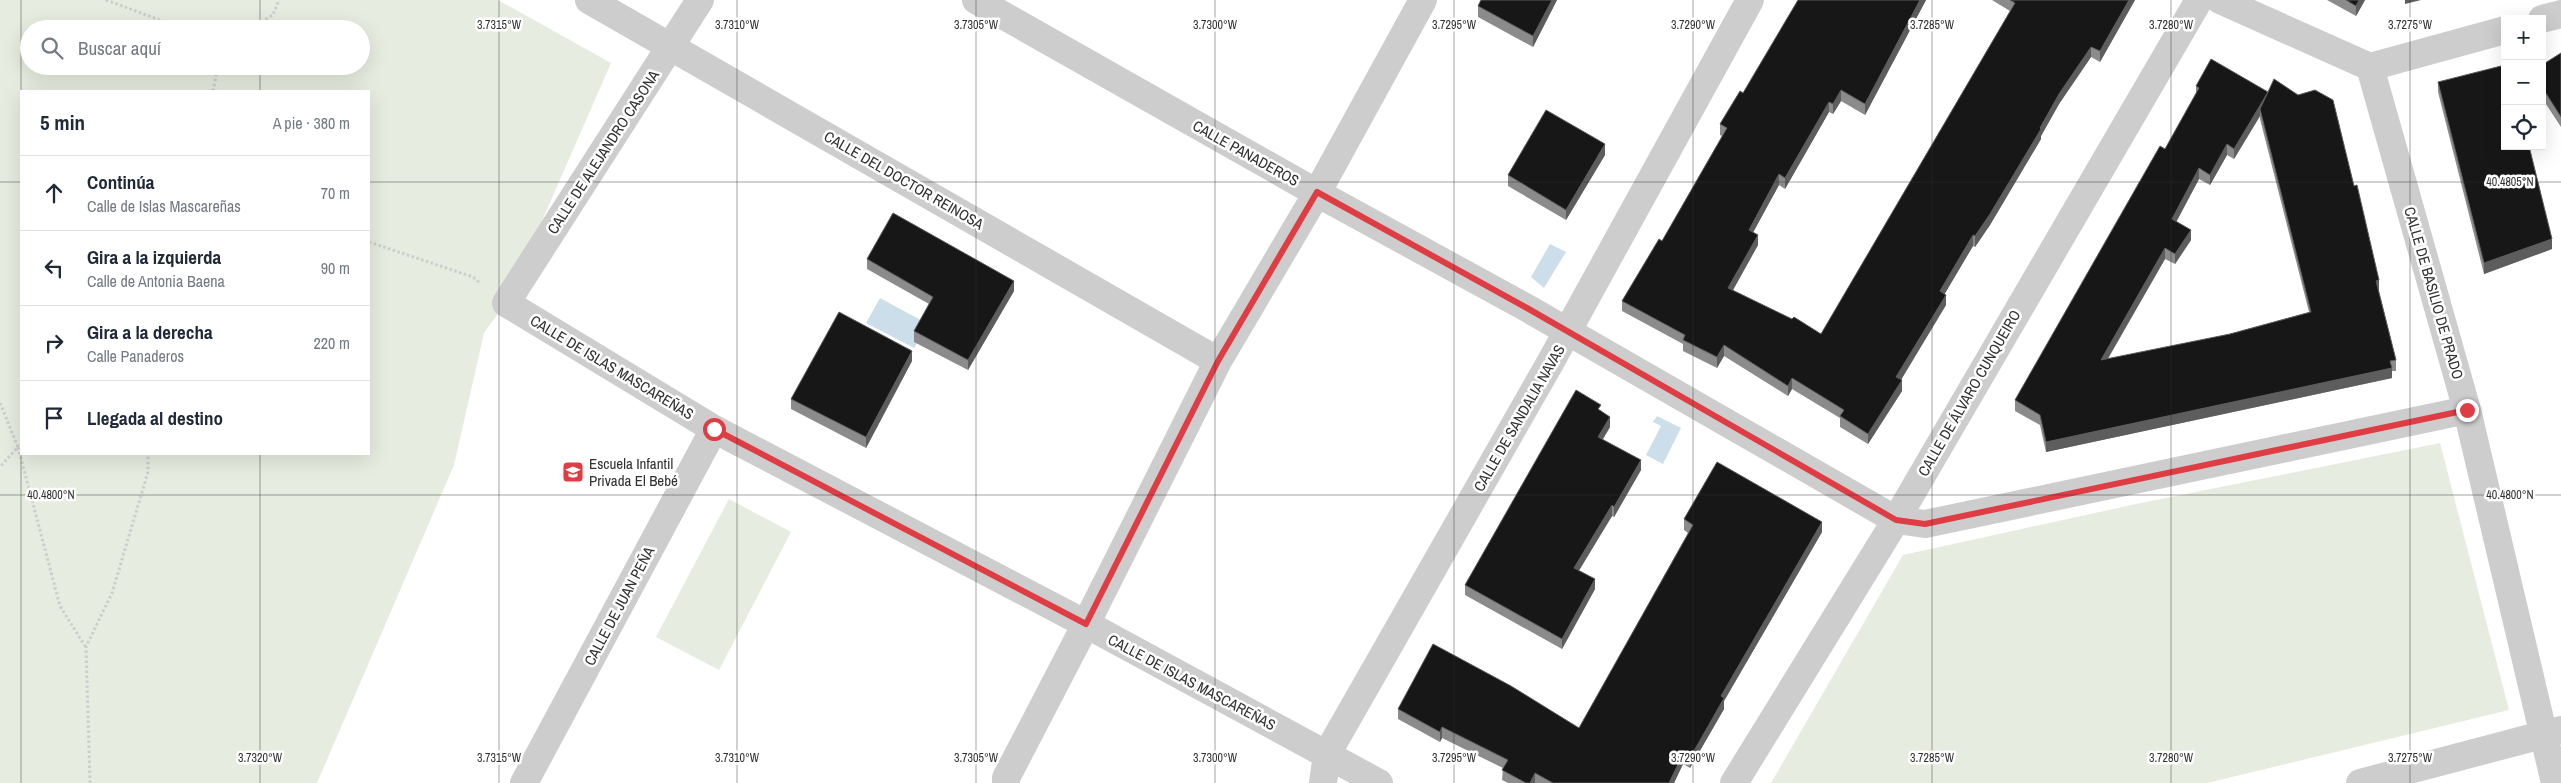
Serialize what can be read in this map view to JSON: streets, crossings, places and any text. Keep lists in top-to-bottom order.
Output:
{
  "streets": {
    "street": [
      "CALLE DE ALEJANDRO CASONA",
      "CALLE PANADEROS",
      "CALLE DEL DOCTOR REINOSA",
      "CALLE DE BASILIO DE PRADO",
      "CALLE DE ISLAS MASCAREÑAS",
      "CALLE DE ÁLVARO CUNQUEIRO",
      "CALLE DE SANDALIA NAVAS",
      "CALLE DE JUAN PEÑA"
    ]
  },
  "crossings": [
    ["CALLE DE ALEJANDRO CASONA", "CALLE DEL DOCTOR REINOSA"],
    ["CALLE DE ALEJANDRO CASONA", "CALLE DE ISLAS MASCAREÑAS"],
    ["CALLE PANADEROS", "CALLE DE BASILIO DE PRADO"],
    ["CALLE PANADEROS", "CALLE DE ÁLVARO CUNQUEIRO"],
    ["CALLE PANADEROS", "CALLE DE SANDALIA NAVAS"],
    ["CALLE DE ISLAS MASCAREÑAS", "CALLE DE SANDALIA NAVAS"],
    ["CALLE DE ISLAS MASCAREÑAS", "CALLE DE JUAN PEÑA"]
  ],
  "places": {
    "school or university": ["Escuela Infantil Privada El Bebé"]
  },
  "page": {
    "map_buttons": ["+", "−"],
    "search": "Buscar aquí",
    "heading": ["5 min", "A pie · 380 m"],
    "list": [
      ["Continúa", "Calle de Islas Mascareñas", "70 m"],
      ["Gira a la izquierda", "Calle de Antonia Baena", "90 m"],
      ["Gira a la derecha", "Calle Panaderos", "220 m"],
      "Llegada al destino"
    ]
  },
  "coordinates": [
    "3.7315°W",
    "3.7310°W",
    "3.7305°W",
    "3.7300°W",
    "3.7295°W",
    "3.7290°W",
    "3.7285°W",
    "3.7280°W",
    "3.7275°W",
    "40.4805°N",
    "40.4800°N",
    "3.7320°W"
  ]
}
